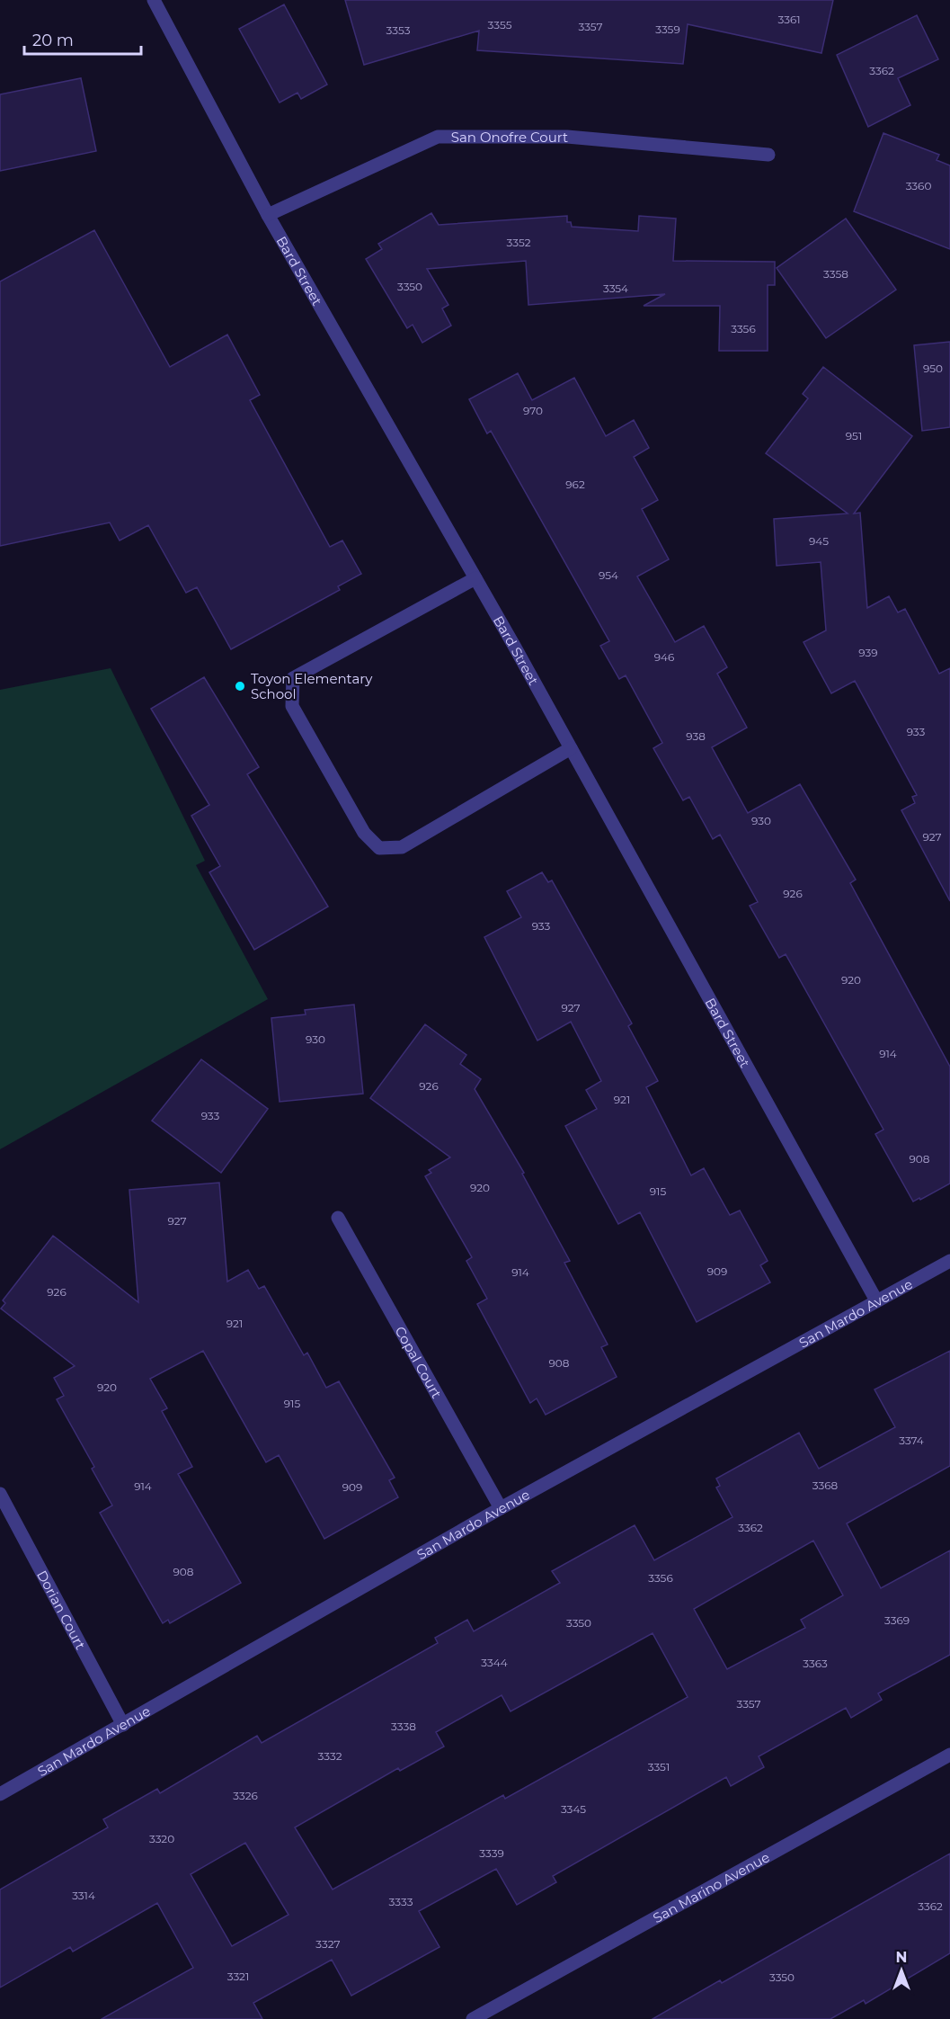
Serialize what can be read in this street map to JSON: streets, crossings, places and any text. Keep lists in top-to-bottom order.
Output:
{
  "streets": {
    "street": [
      "San Onofre Court",
      "Bard Street",
      "San Mardo Avenue",
      "Copal Court",
      "Dorian Court",
      "San Marino Avenue"
    ]
  },
  "crossings": [
    ["San Onofre Court", "Bard Street"],
    ["Bard Street", "San Mardo Avenue"],
    ["San Mardo Avenue", "Copal Court"],
    ["San Mardo Avenue", "Dorian Court"]
  ],
  "places": ["Toyon Elementary School"],
  "house_numbers": [
    "3361",
    "3355",
    "3357",
    "3359",
    "3353",
    "3362",
    "3360",
    "3352",
    "3358",
    "3350",
    "3354",
    "3356",
    "950",
    "970",
    "951",
    "962",
    "945",
    "954",
    "939",
    "946",
    "933",
    "938",
    "930",
    "927",
    "926",
    "933",
    "920",
    "927",
    "930",
    "914",
    "926",
    "921",
    "933",
    "908",
    "920",
    "915",
    "927",
    "909",
    "914",
    "926",
    "921",
    "908",
    "920",
    "915",
    "3374",
    "3368",
    "914",
    "909",
    "3362",
    "908",
    "3356",
    "3369",
    "3350",
    "3344",
    "3363",
    "3357",
    "3338",
    "3332",
    "3351",
    "3326",
    "3345",
    "3320",
    "3339",
    "3314",
    "3333",
    "3362",
    "3327",
    "3321",
    "3350"
  ],
  "scale_bar": "20 m",
  "north": "top"
}
